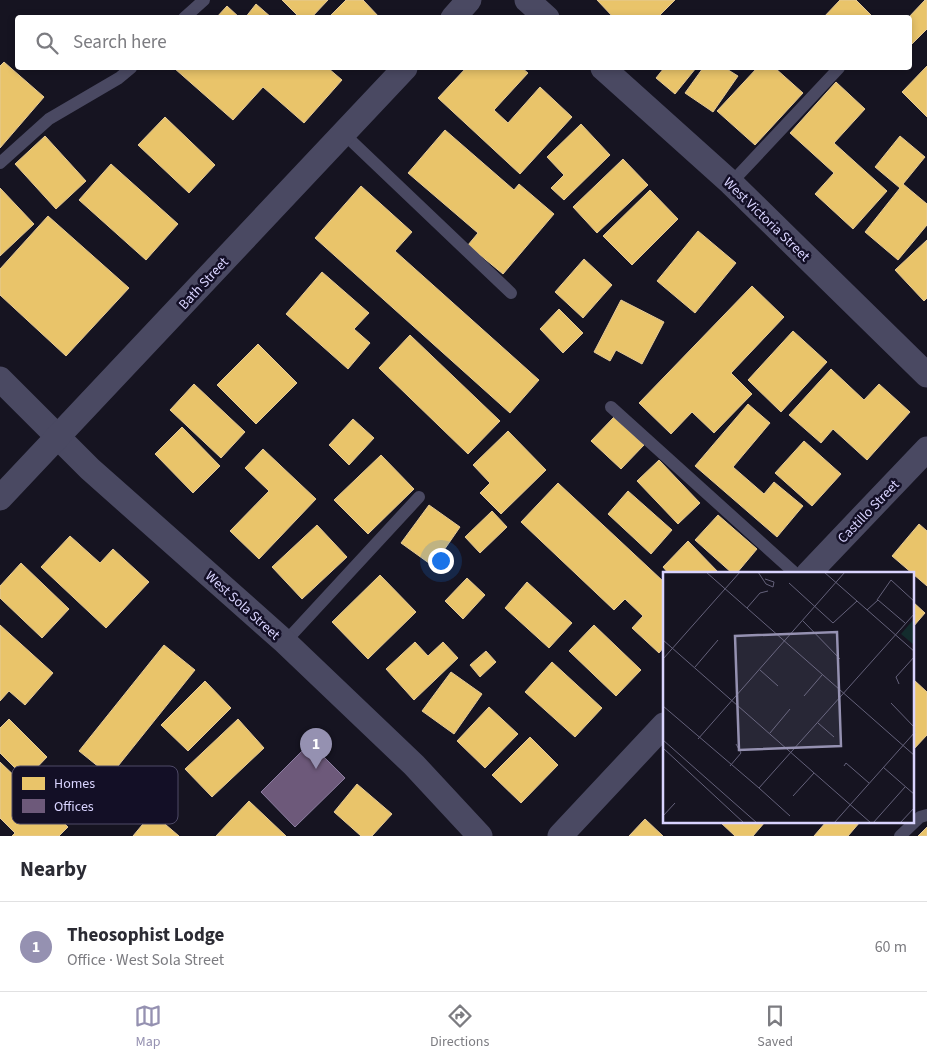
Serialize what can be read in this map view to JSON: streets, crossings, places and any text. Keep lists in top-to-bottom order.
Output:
{
  "streets": {
    "street": [
      "West Victoria Street",
      "Bath Street",
      "Castillo Street",
      "West Sola Street"
    ]
  },
  "crossings": [
    ["Bath Street", "West Sola Street"]
  ],
  "legend": ["Homes", "Offices"],
  "page": {
    "search": "Search here",
    "pins": "1",
    "heading": "Nearby",
    "list": [
      {
        "mark": "1",
        "name": "Theosophist Lodge",
        "note": "Office · West Sola Street",
        "value": "60 m"
      }
    ],
    "nav": ["Map", "Directions", "Saved"]
  }
}
